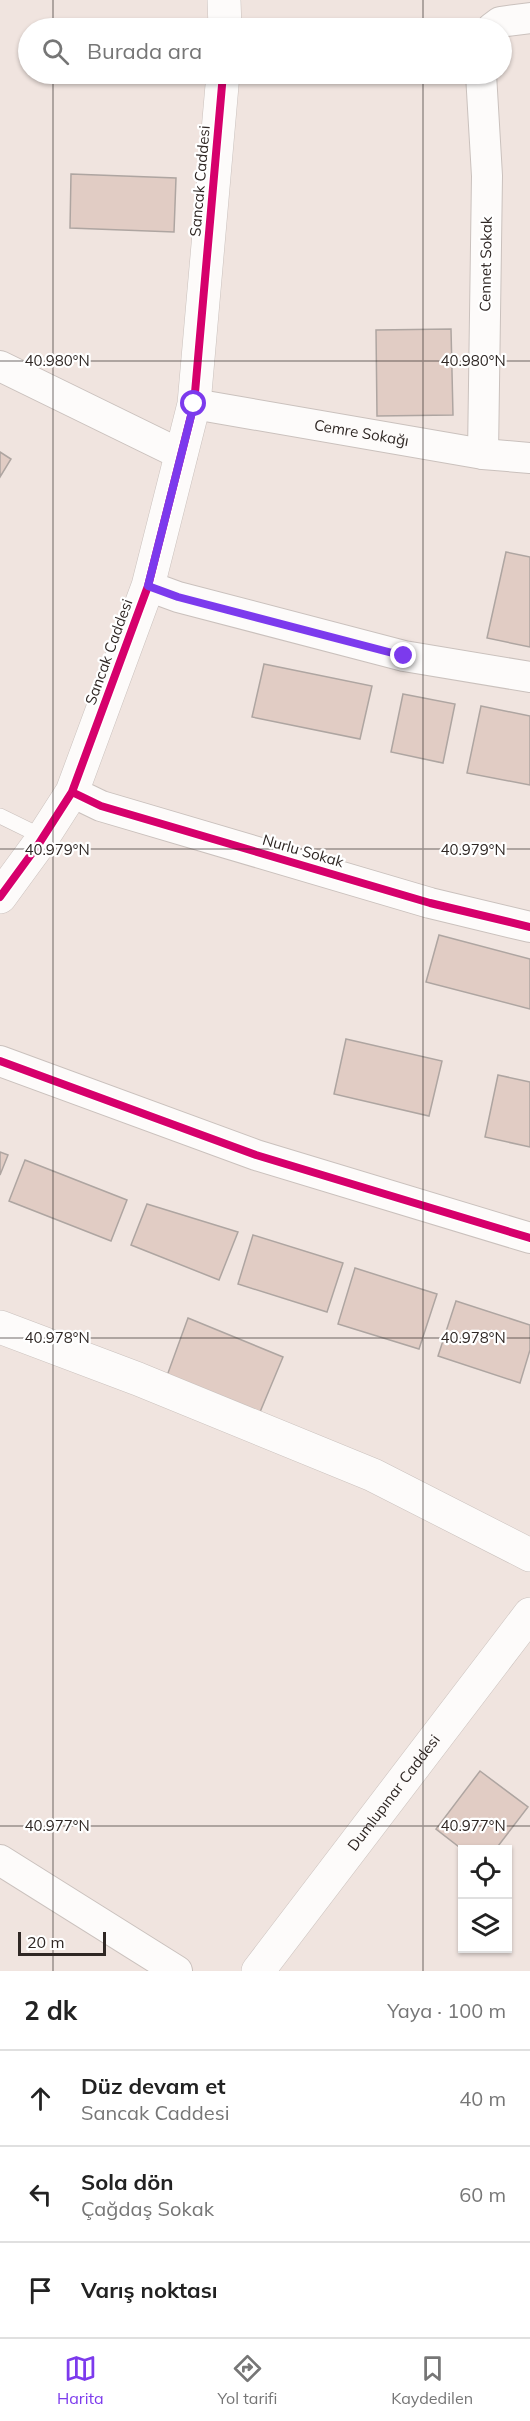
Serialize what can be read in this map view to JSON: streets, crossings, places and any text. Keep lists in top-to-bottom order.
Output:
{
  "streets": {
    "street": [
      "Sancak Caddesi",
      "Cennet Sokak",
      "Cemre Sokağı",
      "Nurlu Sokak",
      "Dumlupınar Caddesi"
    ]
  },
  "crossings": [
    ["Sancak Caddesi", "Cemre Sokağı"],
    ["Sancak Caddesi", "Nurlu Sokak"],
    ["Cennet Sokak", "Cemre Sokağı"]
  ],
  "scale_bar": "20 m",
  "page": {
    "search": "Burada ara",
    "scale": "20 m",
    "heading": ["2 dk", "Yaya · 100 m"],
    "list": [
      ["Düz devam et", "Sancak Caddesi", "40 m"],
      ["Sola dön", "Çağdaş Sokak", "60 m"],
      "Varış noktası"
    ],
    "nav": ["Harita", "Yol tarifi", "Kaydedilen"]
  },
  "coordinates": [
    "40.980°N",
    "40.979°N",
    "40.978°N",
    "40.977°N"
  ]
}
